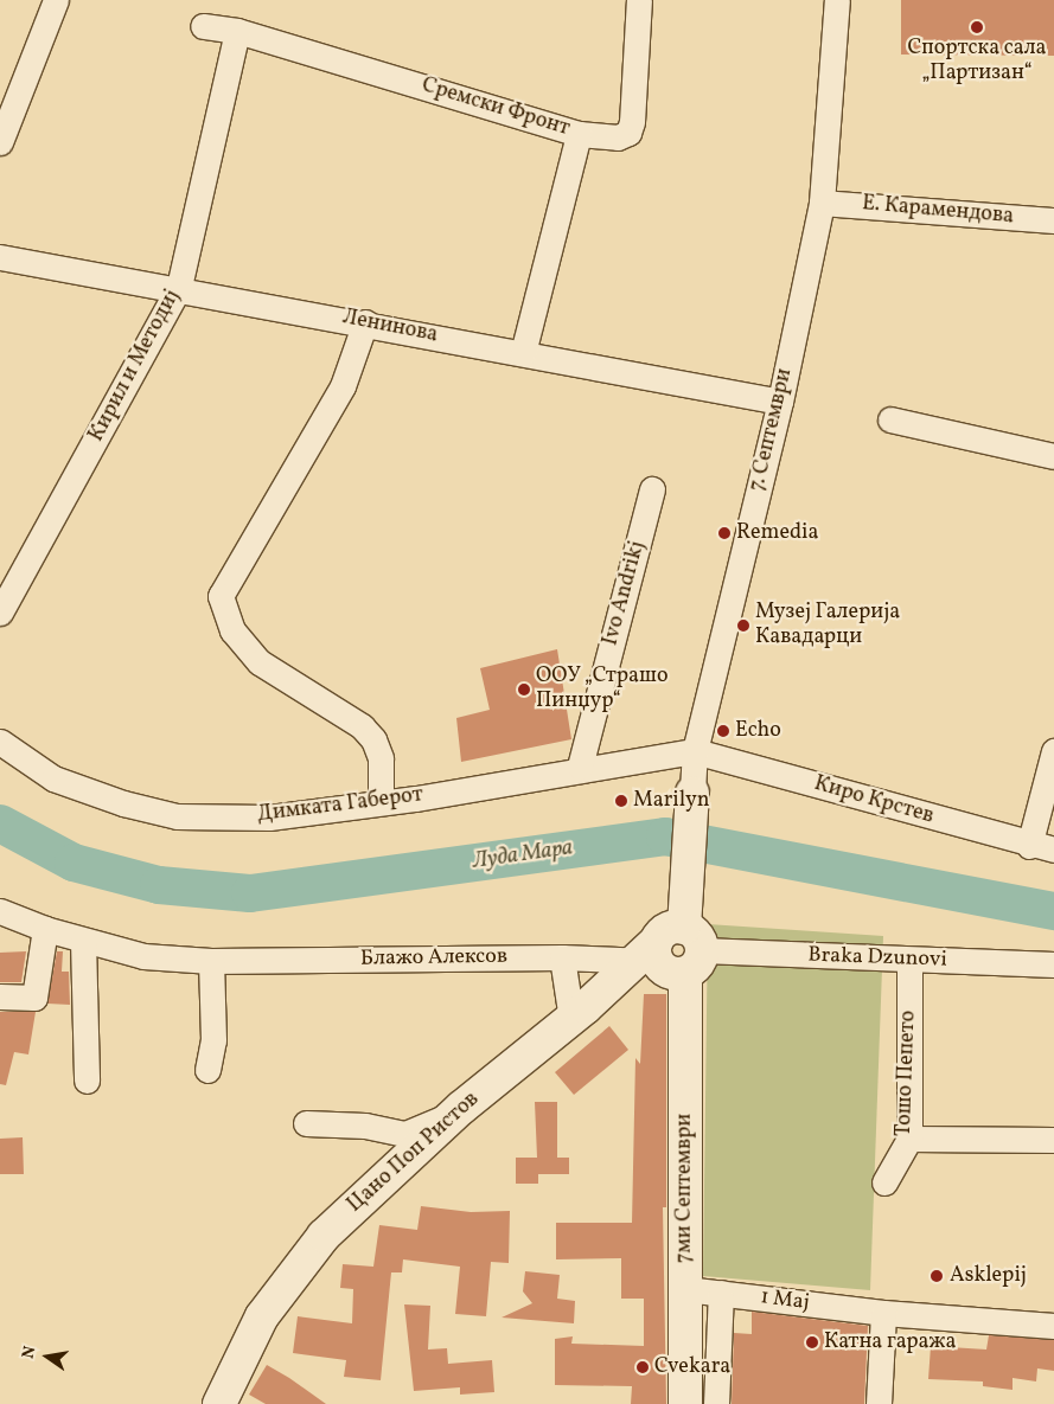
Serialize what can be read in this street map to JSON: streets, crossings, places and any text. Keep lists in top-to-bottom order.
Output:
{
  "streets": {
    "street": [
      "Сремски Фронт",
      "Е. Карамендова",
      "Ленинова",
      "Кирил и Методиј",
      "7. Септември",
      "Ivo Andrikj",
      "Киро Крстев",
      "Димката Габерот",
      "Блажо Алексов",
      "Braka Dzunovi",
      "Тошо Пепето",
      "Цано Поп Ристов",
      "7ми Септември",
      "1 Maj"
    ]
  },
  "crossings": [
    ["Сремски Фронт", "Кирил и Методиј"],
    ["Е. Карамендова", "7. Септември"],
    ["Ленинова", "Кирил и Методиј"],
    ["Ленинова", "7. Септември"],
    ["7. Септември", "Киро Крстев"],
    ["7. Септември", "Димката Габерот"],
    ["7. Септември", "Блажо Алексов"],
    ["7. Септември", "Braka Dzunovi"],
    ["7. Септември", "Цано Поп Ристов"],
    ["7. Септември", "7ми Септември"],
    ["Ivo Andrikj", "Димката Габерот"],
    ["Киро Крстев", "Димката Габерот"],
    ["Блажо Алексов", "Braka Dzunovi"],
    ["Блажо Алексов", "Цано Поп Ристов"],
    ["Блажо Алексов", "7ми Септември"],
    ["Braka Dzunovi", "Тошо Пепето"],
    ["Braka Dzunovi", "Цано Поп Ристов"],
    ["Braka Dzunovi", "7ми Септември"],
    ["Цано Поп Ристов", "7ми Септември"],
    ["7ми Септември", "1 Maj"]
  ],
  "water": ["Луда Мара"],
  "places": [
    "Спортска сала „Партизан“",
    "Remedia",
    "Музеј Галерија Кавадарци",
    "ООУ „Страшо Пинџур“",
    "Echo",
    "Marilyn",
    "Asklepij",
    "Катна гаража",
    "Cvekara"
  ],
  "north": "left"
}
